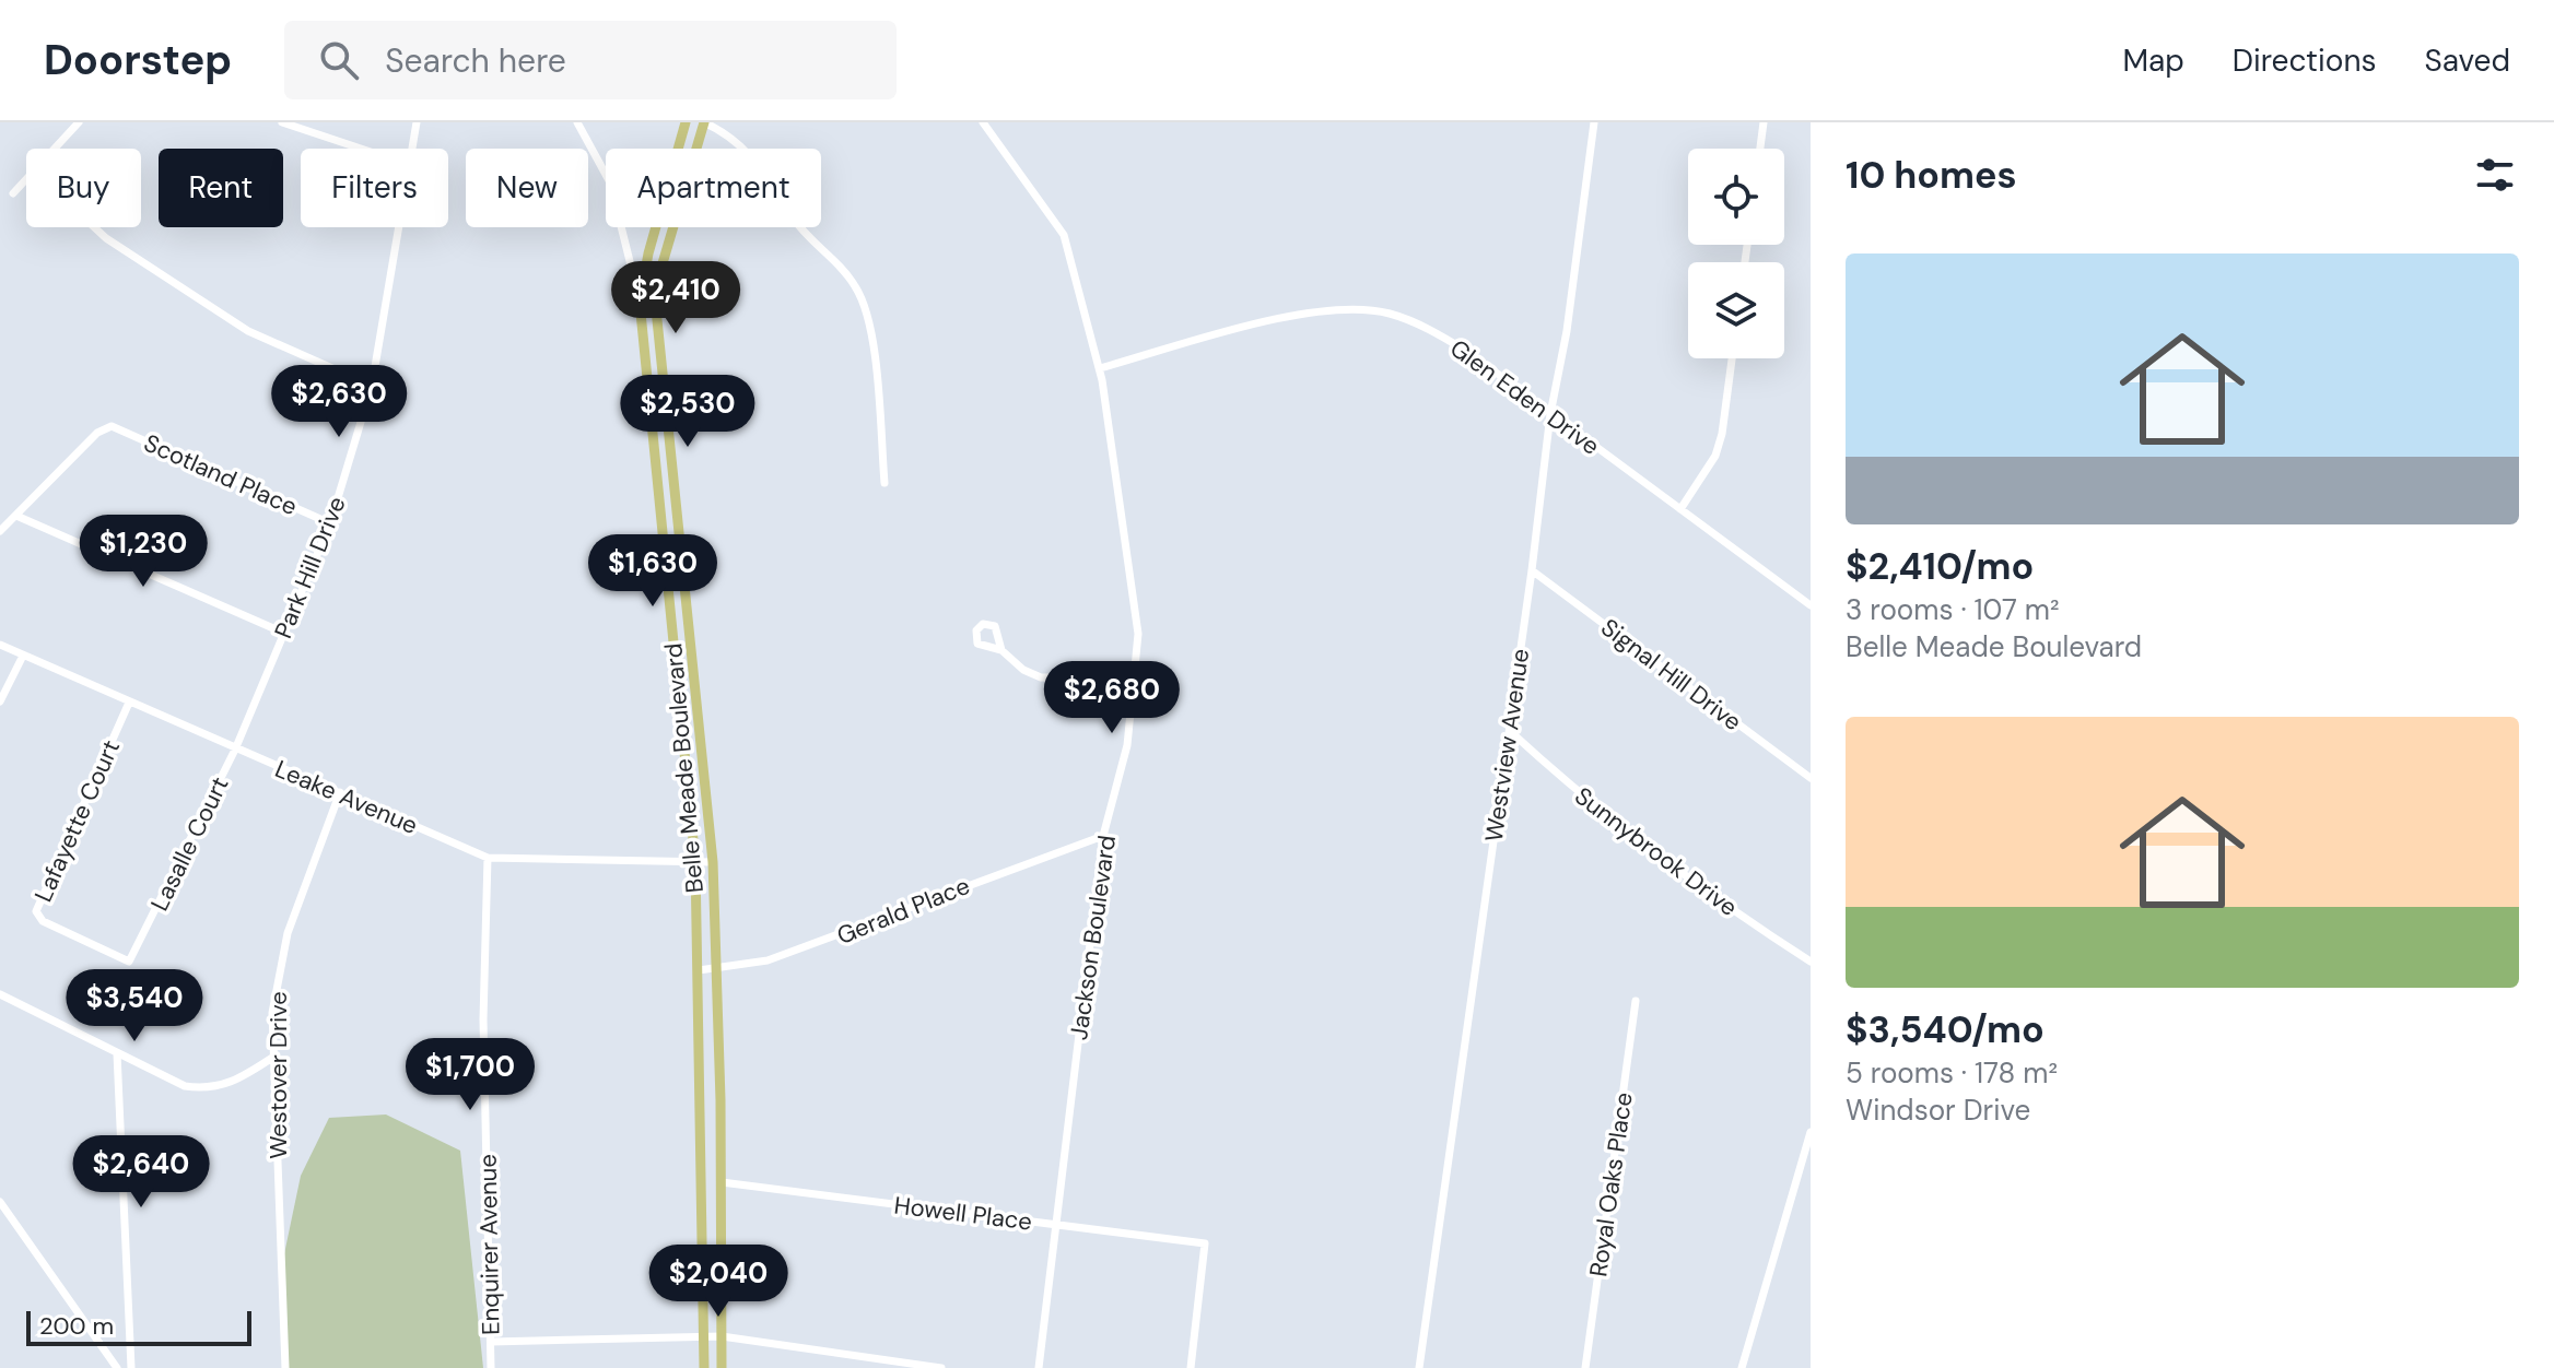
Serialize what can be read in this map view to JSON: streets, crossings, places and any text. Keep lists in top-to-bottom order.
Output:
{
  "streets": {
    "main road": ["Belle Meade Boulevard"],
    "street": [
      "Glen Eden Drive",
      "Scotland Place",
      "Park Hill Drive",
      "Signal Hill Drive",
      "Westview Avenue",
      "Leake Avenue",
      "Lafayette Court",
      "Lasalle Court",
      "Sunnybrook Drive",
      "Gerald Place",
      "Jackson Boulevard",
      "Westover Drive",
      "Royal Oaks Place",
      "Howell Place",
      "Enquirer Avenue"
    ]
  },
  "crossings": [
    ["Glen Eden Drive", "Westview Avenue"],
    ["Glen Eden Drive", "Jackson Boulevard"],
    ["Scotland Place", "Park Hill Drive"],
    ["Park Hill Drive", "Leake Avenue"],
    ["Park Hill Drive", "Lasalle Court"],
    ["Signal Hill Drive", "Westview Avenue"],
    ["Westview Avenue", "Sunnybrook Drive"],
    ["Belle Meade Boulevard", "Leake Avenue"],
    ["Belle Meade Boulevard", "Gerald Place"],
    ["Belle Meade Boulevard", "Howell Place"],
    ["Leake Avenue", "Lafayette Court"],
    ["Leake Avenue", "Lasalle Court"],
    ["Leake Avenue", "Westover Drive"],
    ["Leake Avenue", "Enquirer Avenue"],
    ["Lafayette Court", "Lasalle Court"],
    ["Gerald Place", "Jackson Boulevard"],
    ["Jackson Boulevard", "Howell Place"]
  ],
  "scale_bar": "200 m",
  "page": {
    "header": "Doorstep",
    "search": "Search here",
    "nav": ["Map", "Directions", "Saved"],
    "heading": "10 homes",
    "chip": [
      "Buy",
      "Rent",
      "Filters",
      "New",
      "Apartment"
    ],
    "list": [
      {
        "name": "$2,410/mo",
        "note": "3 rooms · 107 m² · Belle Meade Boulevard"
      },
      {
        "name": "$3,540/mo",
        "note": "5 rooms · 178 m² · Windsor Drive"
      }
    ],
    "price": [
      "$2,410",
      "$2,630",
      "$2,530",
      "$1,230",
      "$1,630",
      "$2,680",
      "$3,540",
      "$1,700",
      "$2,640",
      "$2,040"
    ],
    "scale": "200 m"
  }
}
